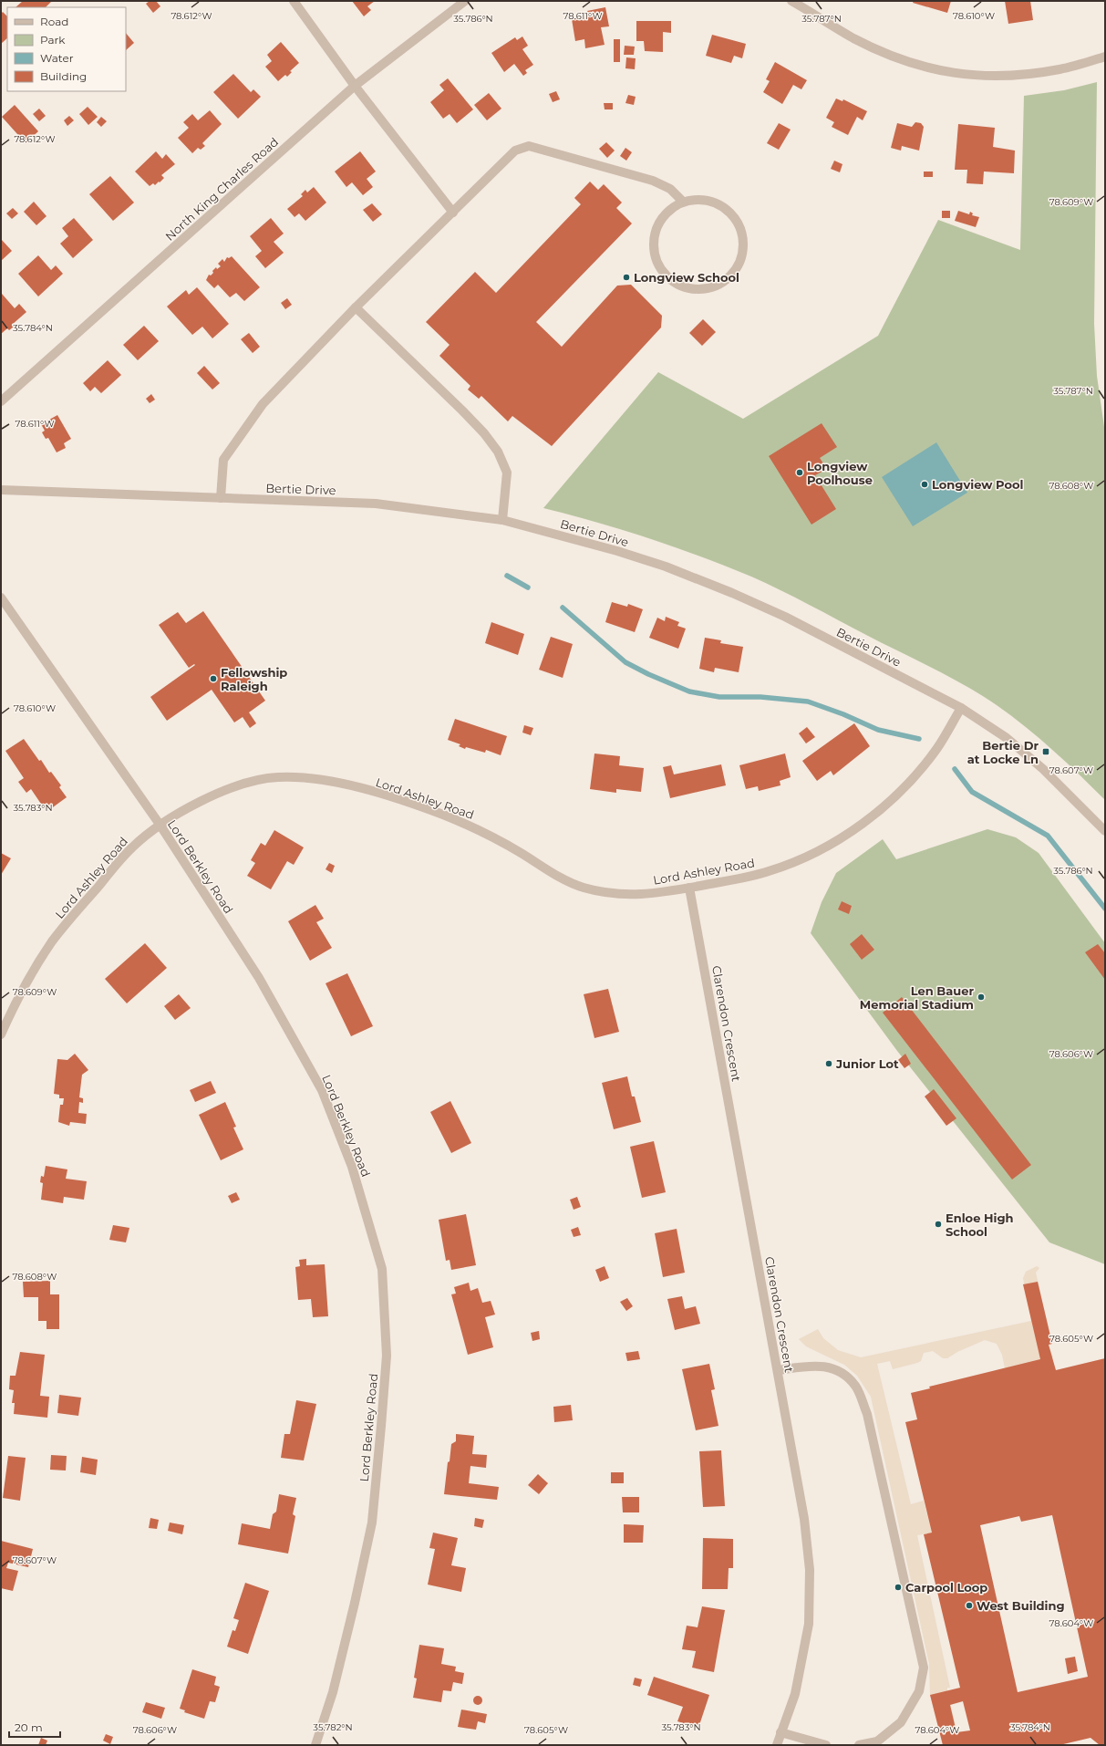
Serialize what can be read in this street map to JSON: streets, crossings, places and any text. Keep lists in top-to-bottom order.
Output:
{
  "streets": {
    "street": [
      "North King Charles Road",
      "Bertie Drive",
      "Lord Ashley Road",
      "Lord Berkley Road",
      "Clarendon Crescent"
    ]
  },
  "crossings": [
    ["Bertie Drive", "Lord Ashley Road"],
    ["Lord Ashley Road", "Lord Berkley Road"],
    ["Lord Ashley Road", "Clarendon Crescent"]
  ],
  "places": {
    "other": [
      "Longview School",
      "Longview Poolhouse",
      "Longview Pool",
      "Fellowship Raleigh",
      "Len Bauer Memorial Stadium",
      "Junior Lot",
      "Enloe High School",
      "Carpool Loop",
      "West Building"
    ],
    "transit": ["Bertie Dr at Locke Ln"]
  },
  "legend": [
    "Road",
    "Park",
    "Water",
    "Building"
  ],
  "scale_bar": "20 m",
  "coordinates": [
    "78.612°W",
    "78.611°W",
    "78.610°W",
    "35.786°N",
    "35.787°N",
    "78.609°W",
    "35.784°N",
    "78.608°W",
    "78.607°W",
    "35.783°N",
    "78.606°W",
    "78.605°W",
    "78.604°W",
    "35.782°N"
  ]
}
